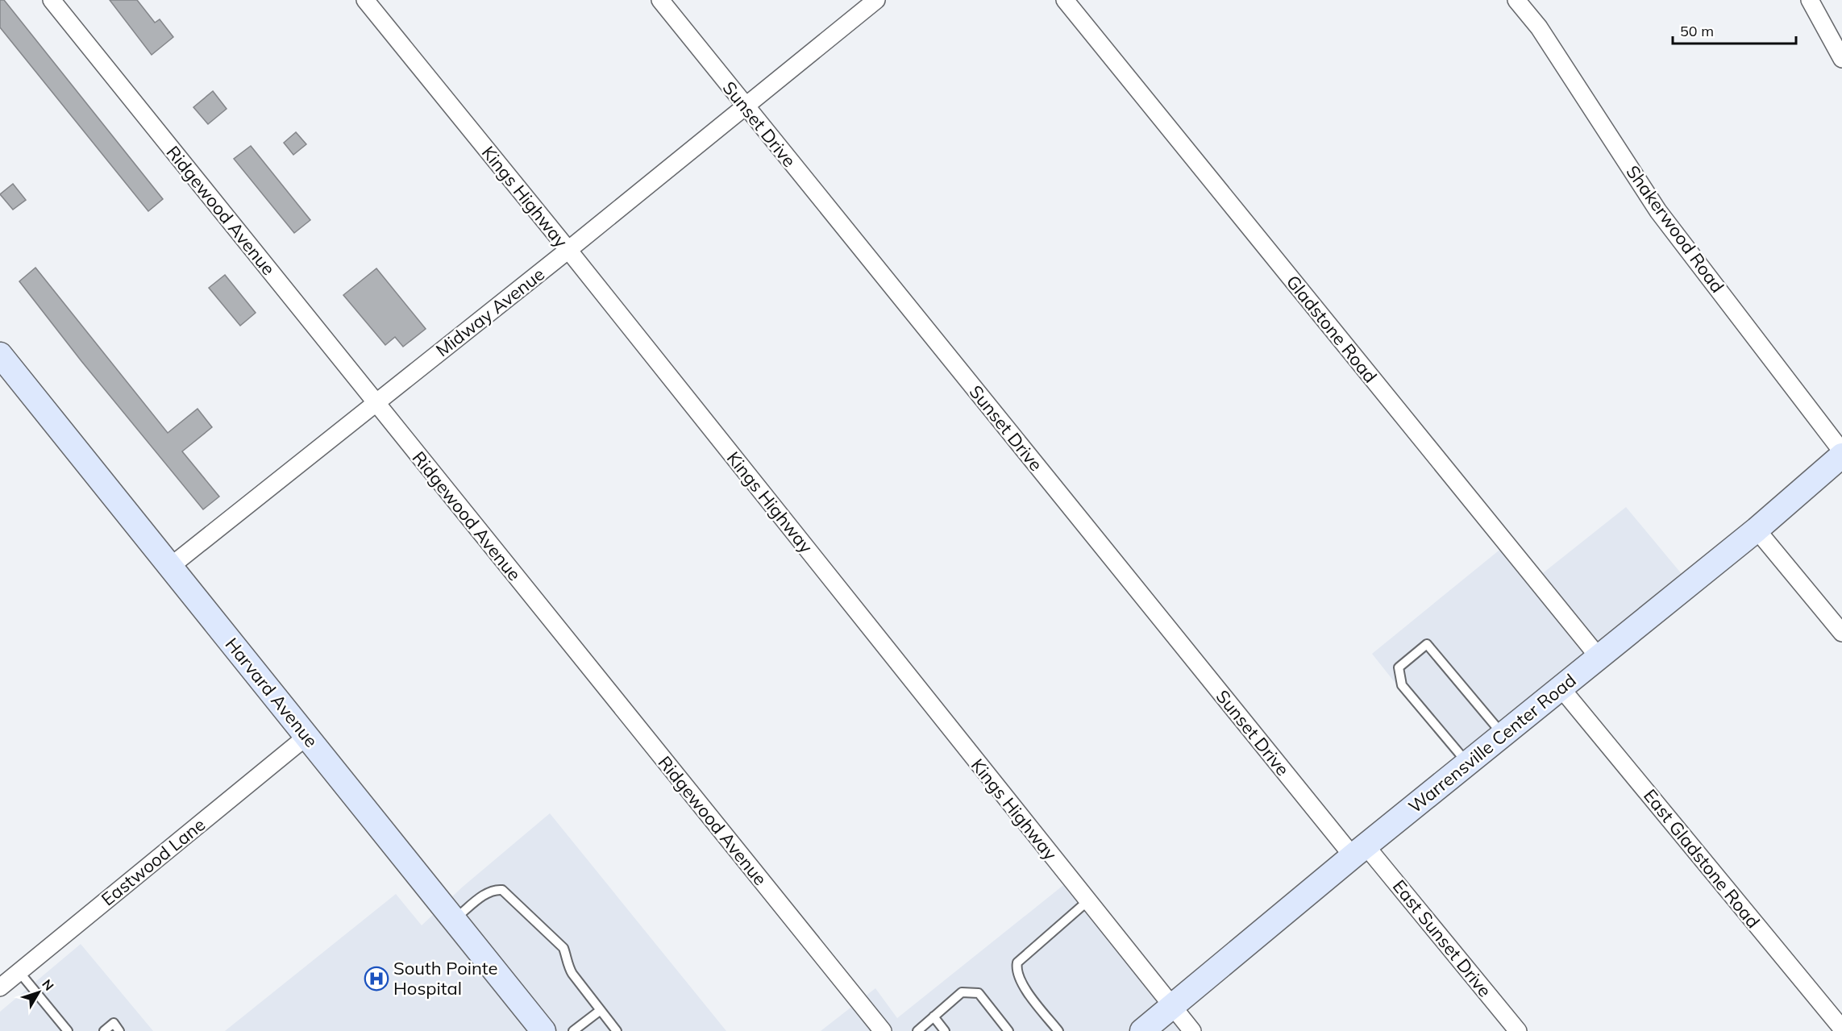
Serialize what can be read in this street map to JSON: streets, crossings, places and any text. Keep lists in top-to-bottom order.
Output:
{
  "streets": {
    "main road": ["Harvard Avenue", "Warrensville Center Road"],
    "street": [
      "Sunset Drive",
      "Kings Highway",
      "Ridgewood Avenue",
      "Shakerwood Road",
      "Midway Avenue",
      "Gladstone Road",
      "East Gladstone Road",
      "Eastwood Lane",
      "East Sunset Drive"
    ]
  },
  "crossings": [
    ["Sunset Drive", "Midway Avenue"],
    ["Sunset Drive", "Warrensville Center Road"],
    ["Sunset Drive", "East Sunset Drive"],
    ["Kings Highway", "Midway Avenue"],
    ["Kings Highway", "Warrensville Center Road"],
    ["Ridgewood Avenue", "Midway Avenue"],
    ["Midway Avenue", "Harvard Avenue"],
    ["Gladstone Road", "Warrensville Center Road"],
    ["Harvard Avenue", "Eastwood Lane"],
    ["Warrensville Center Road", "East Gladstone Road"],
    ["Warrensville Center Road", "East Sunset Drive"]
  ],
  "places": {
    "hospital": ["South Pointe Hospital"]
  },
  "scale_bar": "50 m",
  "north": "top right"
}
